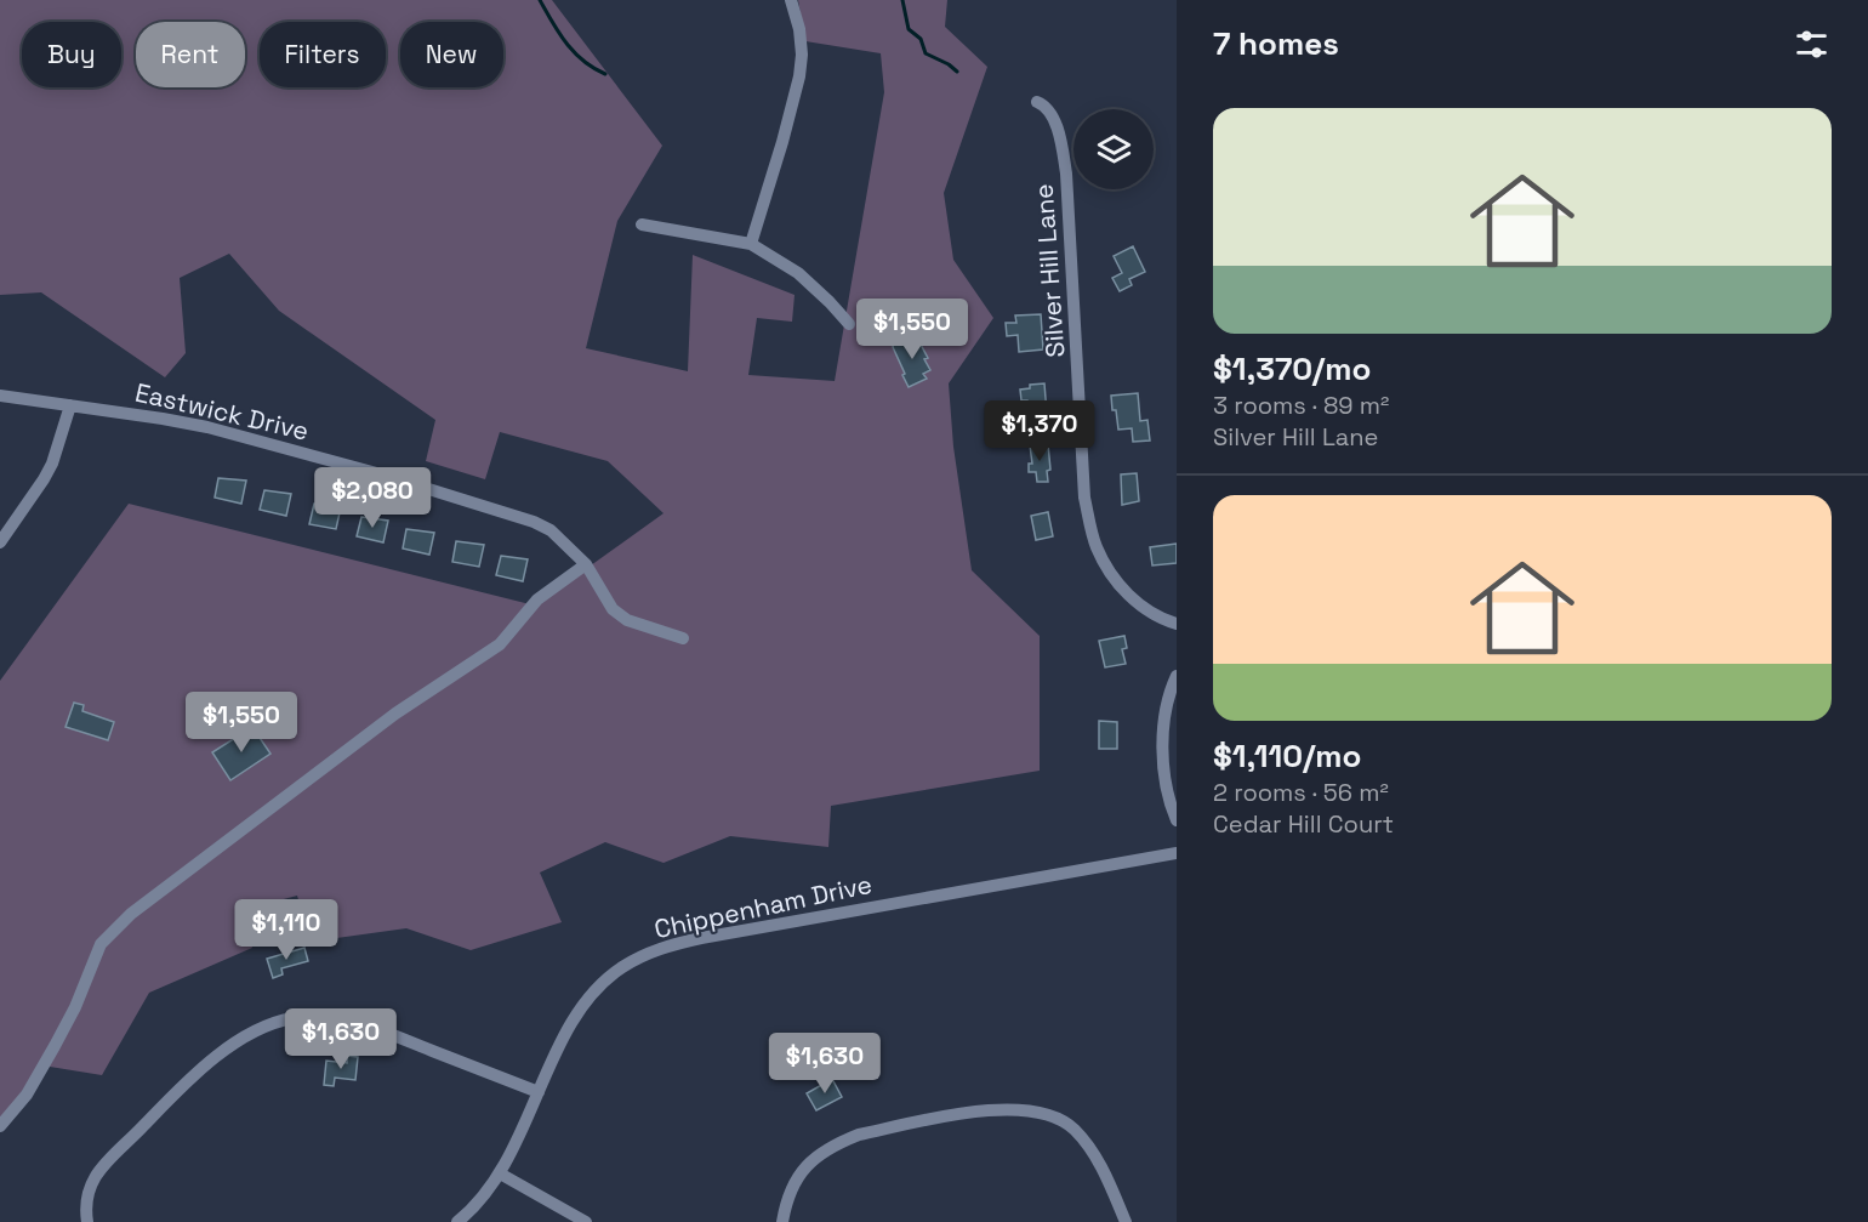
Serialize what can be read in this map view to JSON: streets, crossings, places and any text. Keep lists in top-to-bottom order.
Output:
{
  "streets": {
    "street": ["Silver Hill Lane", "Eastwick Drive", "Chippenham Drive"]
  },
  "page": {
    "heading": "7 homes",
    "chip": [
      "Buy",
      "Rent",
      "Filters",
      "New"
    ],
    "list": [
      {
        "name": "$1,370/mo",
        "note": "3 rooms · 89 m² · Silver Hill Lane"
      },
      {
        "name": "$1,110/mo",
        "note": "2 rooms · 56 m² · Cedar Hill Court"
      }
    ],
    "price": [
      "$1,550",
      "$1,370",
      "$2,080",
      "$1,550",
      "$1,110",
      "$1,630",
      "$1,630"
    ]
  }
}
